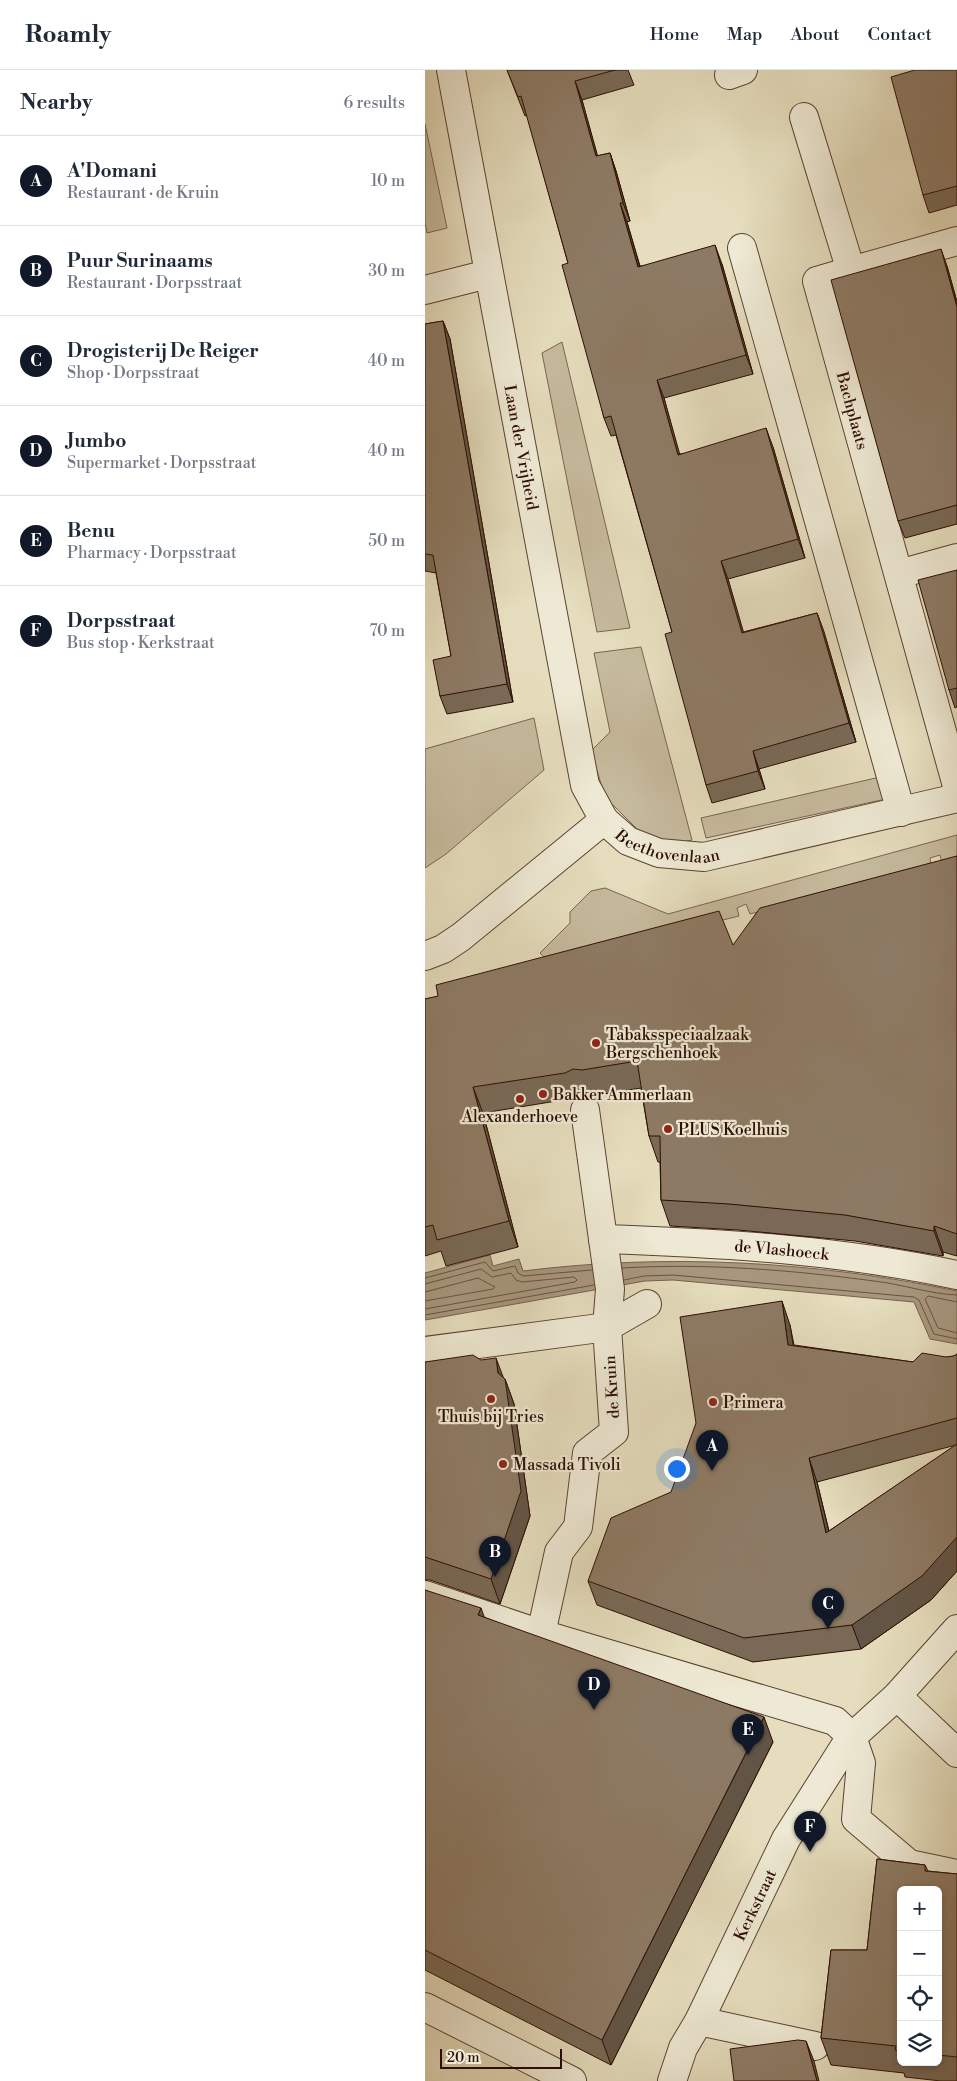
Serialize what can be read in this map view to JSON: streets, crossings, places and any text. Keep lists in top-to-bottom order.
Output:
{
  "streets": {
    "street": [
      "Bachplaats",
      "Laan der Vrijheid",
      "Beethovenlaan",
      "de Vlashoeck",
      "de Kruin",
      "Kerkstraat"
    ]
  },
  "crossings": [
    ["Laan der Vrijheid", "Beethovenlaan"],
    ["de Vlashoeck", "de Kruin"]
  ],
  "places": [
    "Tabaksspeciaalzaak Bergschenhoek",
    "Bakker Ammerlaan",
    "Alexanderhoeve",
    "PLUS Koelhuis",
    "Thuis bij Tries",
    "Primera",
    "Massada Tivoli"
  ],
  "scale_bar": "20 m",
  "page": {
    "header": "Roamly",
    "nav": [
      "Home",
      "Map",
      "About",
      "Contact"
    ],
    "heading": ["Nearby", "6 results"],
    "list": [
      {
        "mark": "A",
        "name": "A'Domani",
        "note": "Restaurant · de Kruin",
        "value": "10 m"
      },
      {
        "mark": "B",
        "name": "Puur Surinaams",
        "note": "Restaurant · Dorpsstraat",
        "value": "30 m"
      },
      {
        "mark": "C",
        "name": "Drogisterij De Reiger",
        "note": "Shop · Dorpsstraat",
        "value": "40 m"
      },
      {
        "mark": "D",
        "name": "Jumbo",
        "note": "Supermarket · Dorpsstraat",
        "value": "40 m"
      },
      {
        "mark": "E",
        "name": "Benu",
        "note": "Pharmacy · Dorpsstraat",
        "value": "50 m"
      },
      {
        "mark": "F",
        "name": "Dorpsstraat",
        "note": "Bus stop · Kerkstraat",
        "value": "70 m"
      }
    ],
    "pins": [
      "A",
      "B",
      "C",
      "D",
      "E",
      "F"
    ],
    "map_buttons": ["+", "−"],
    "scale": "20 m"
  }
}
